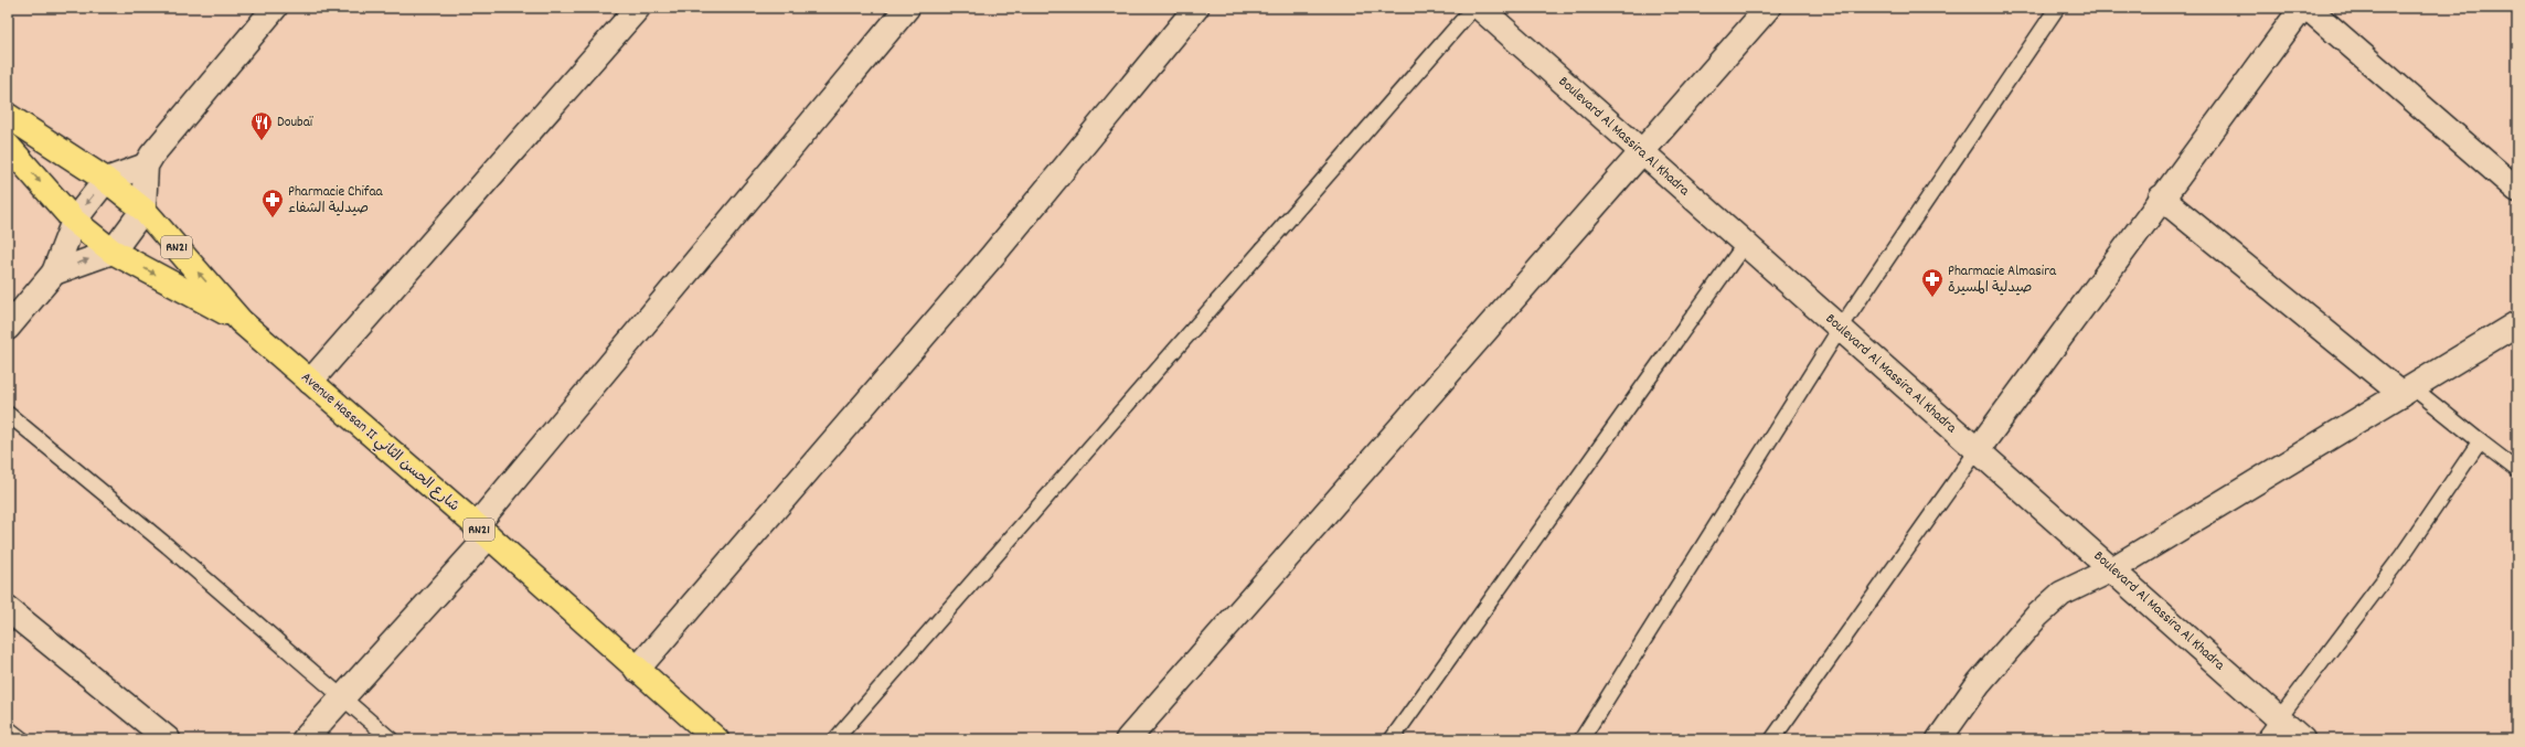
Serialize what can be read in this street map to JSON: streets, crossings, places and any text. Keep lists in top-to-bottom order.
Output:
{
  "streets": {
    "main road": ["RN21", "Avenue Hassan II شارع الحسن الثاني"],
    "street": ["Boulevard Al Massira Al Khadra"]
  },
  "places": {
    "restaurant": ["Doubaï"],
    "pharmacy": ["Pharmacie Chifaa صيدلية الشفاء", "Pharmacie Almasira صيدلية المسيرة"]
  }
}
